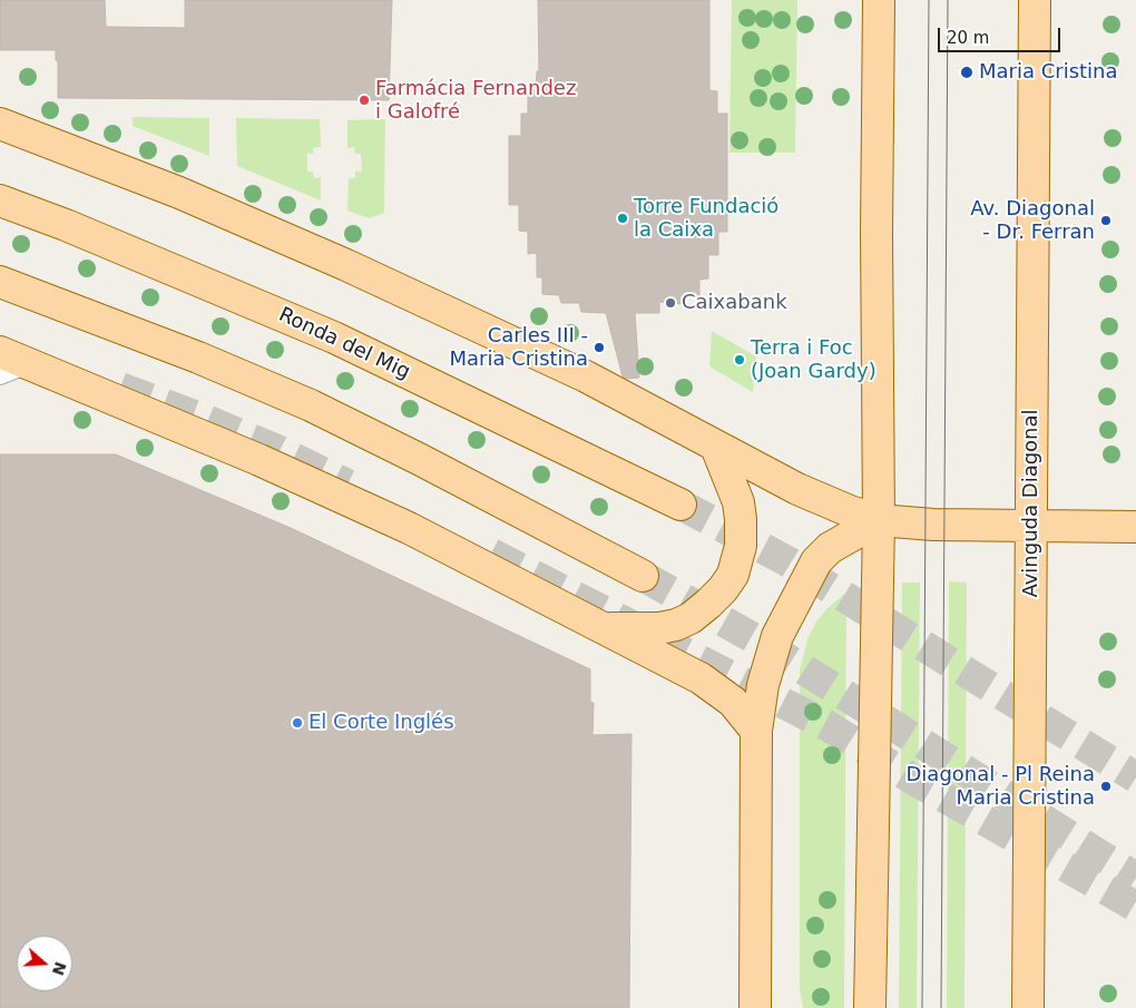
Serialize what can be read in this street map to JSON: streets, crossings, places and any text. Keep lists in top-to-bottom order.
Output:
{
  "streets": {
    "main road": ["Ronda del Mig", "Avinguda Diagonal"]
  },
  "places": [
    "Maria Cristina",
    "Farmácia Fernandez i Galofré",
    "Torre Fundació la Caixa",
    "Av. Diagonal - Dr. Ferran",
    "Caixabank",
    "Carles III - Maria Cristina",
    "Terra i Foc (Joan Gardy)",
    "El Corte Inglés",
    "Diagonal - Pl Reina Maria Cristina"
  ],
  "scale_bar": "20 m",
  "north": "right"
}
